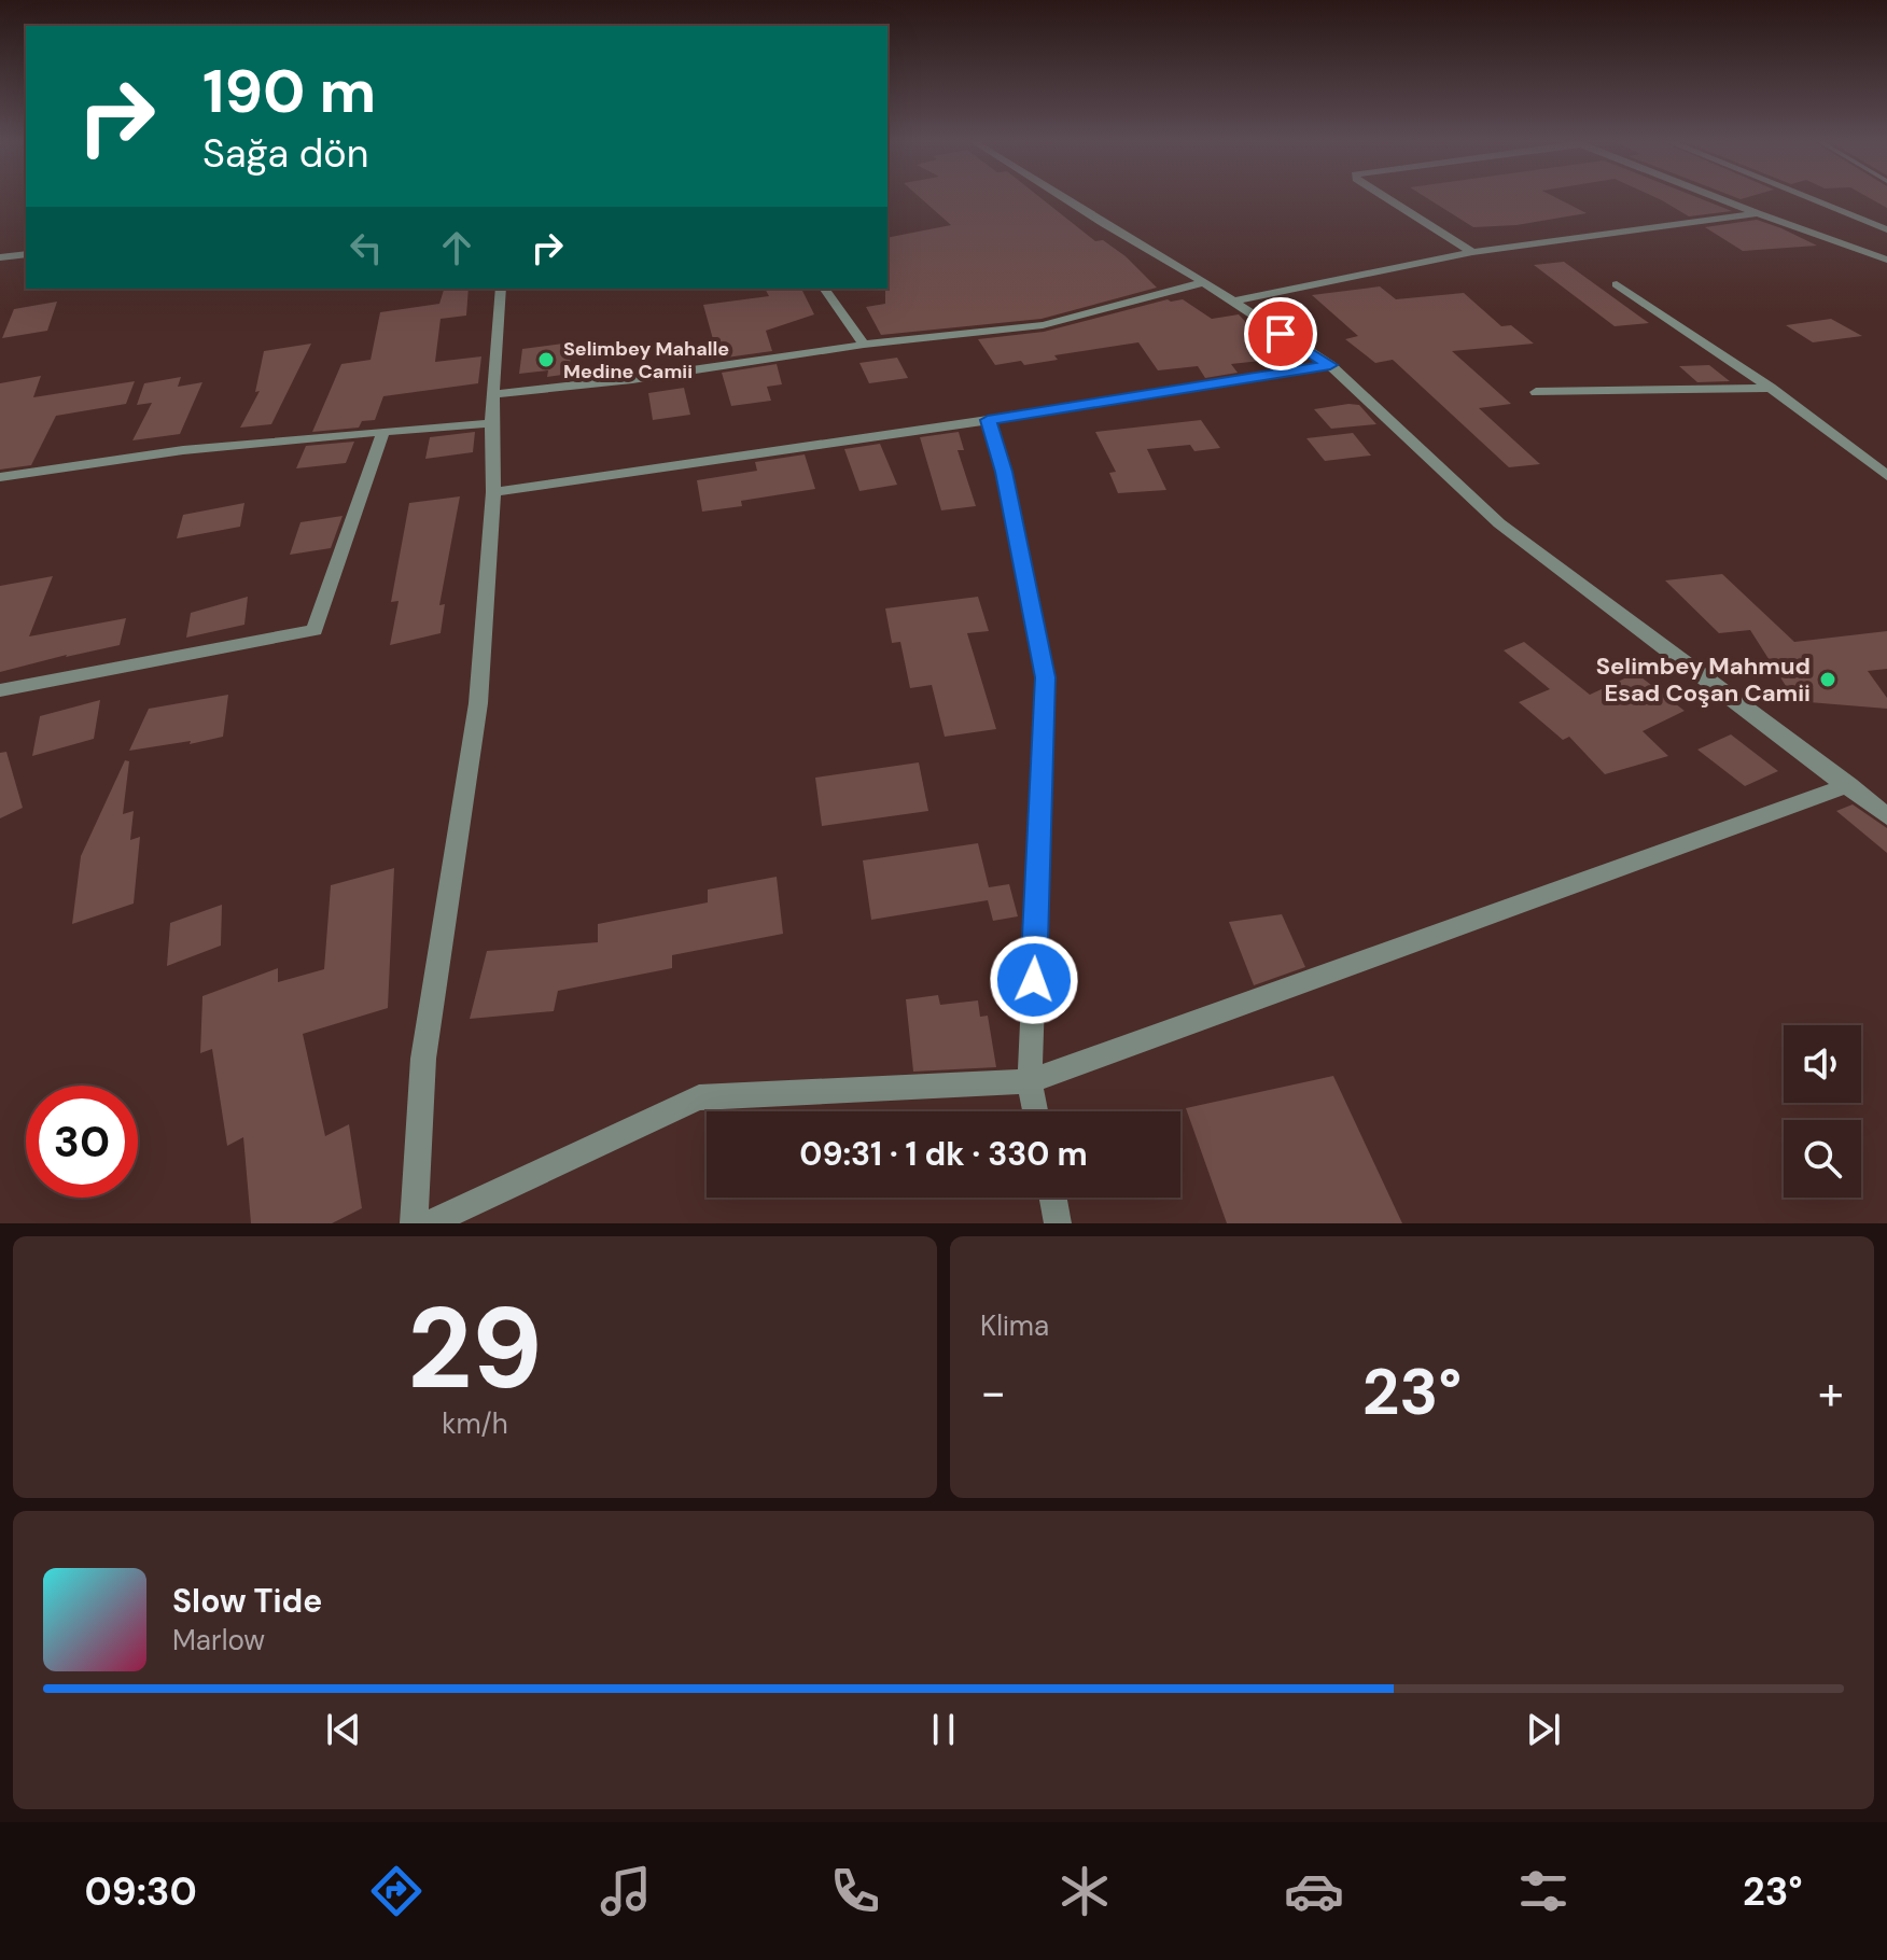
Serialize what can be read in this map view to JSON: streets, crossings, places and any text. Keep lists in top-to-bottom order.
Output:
{
  "places": ["Selimbey Mahalle Medine Camii", "Selimbey Mahmud Esad Coşan Camii"],
  "page": {
    "turn": ["190 m", "Sağa dön"],
    "limit": "30",
    "trip": "09:31 · 1 dk · 330 m",
    "tile": [
      ["29", "km/h"],
      "Klima"
    ],
    "heat": ["−", "23°", "+"],
    "song": ["Slow Tide", "Marlow"],
    "tabs": ["09:30", "23°"]
  }
}
